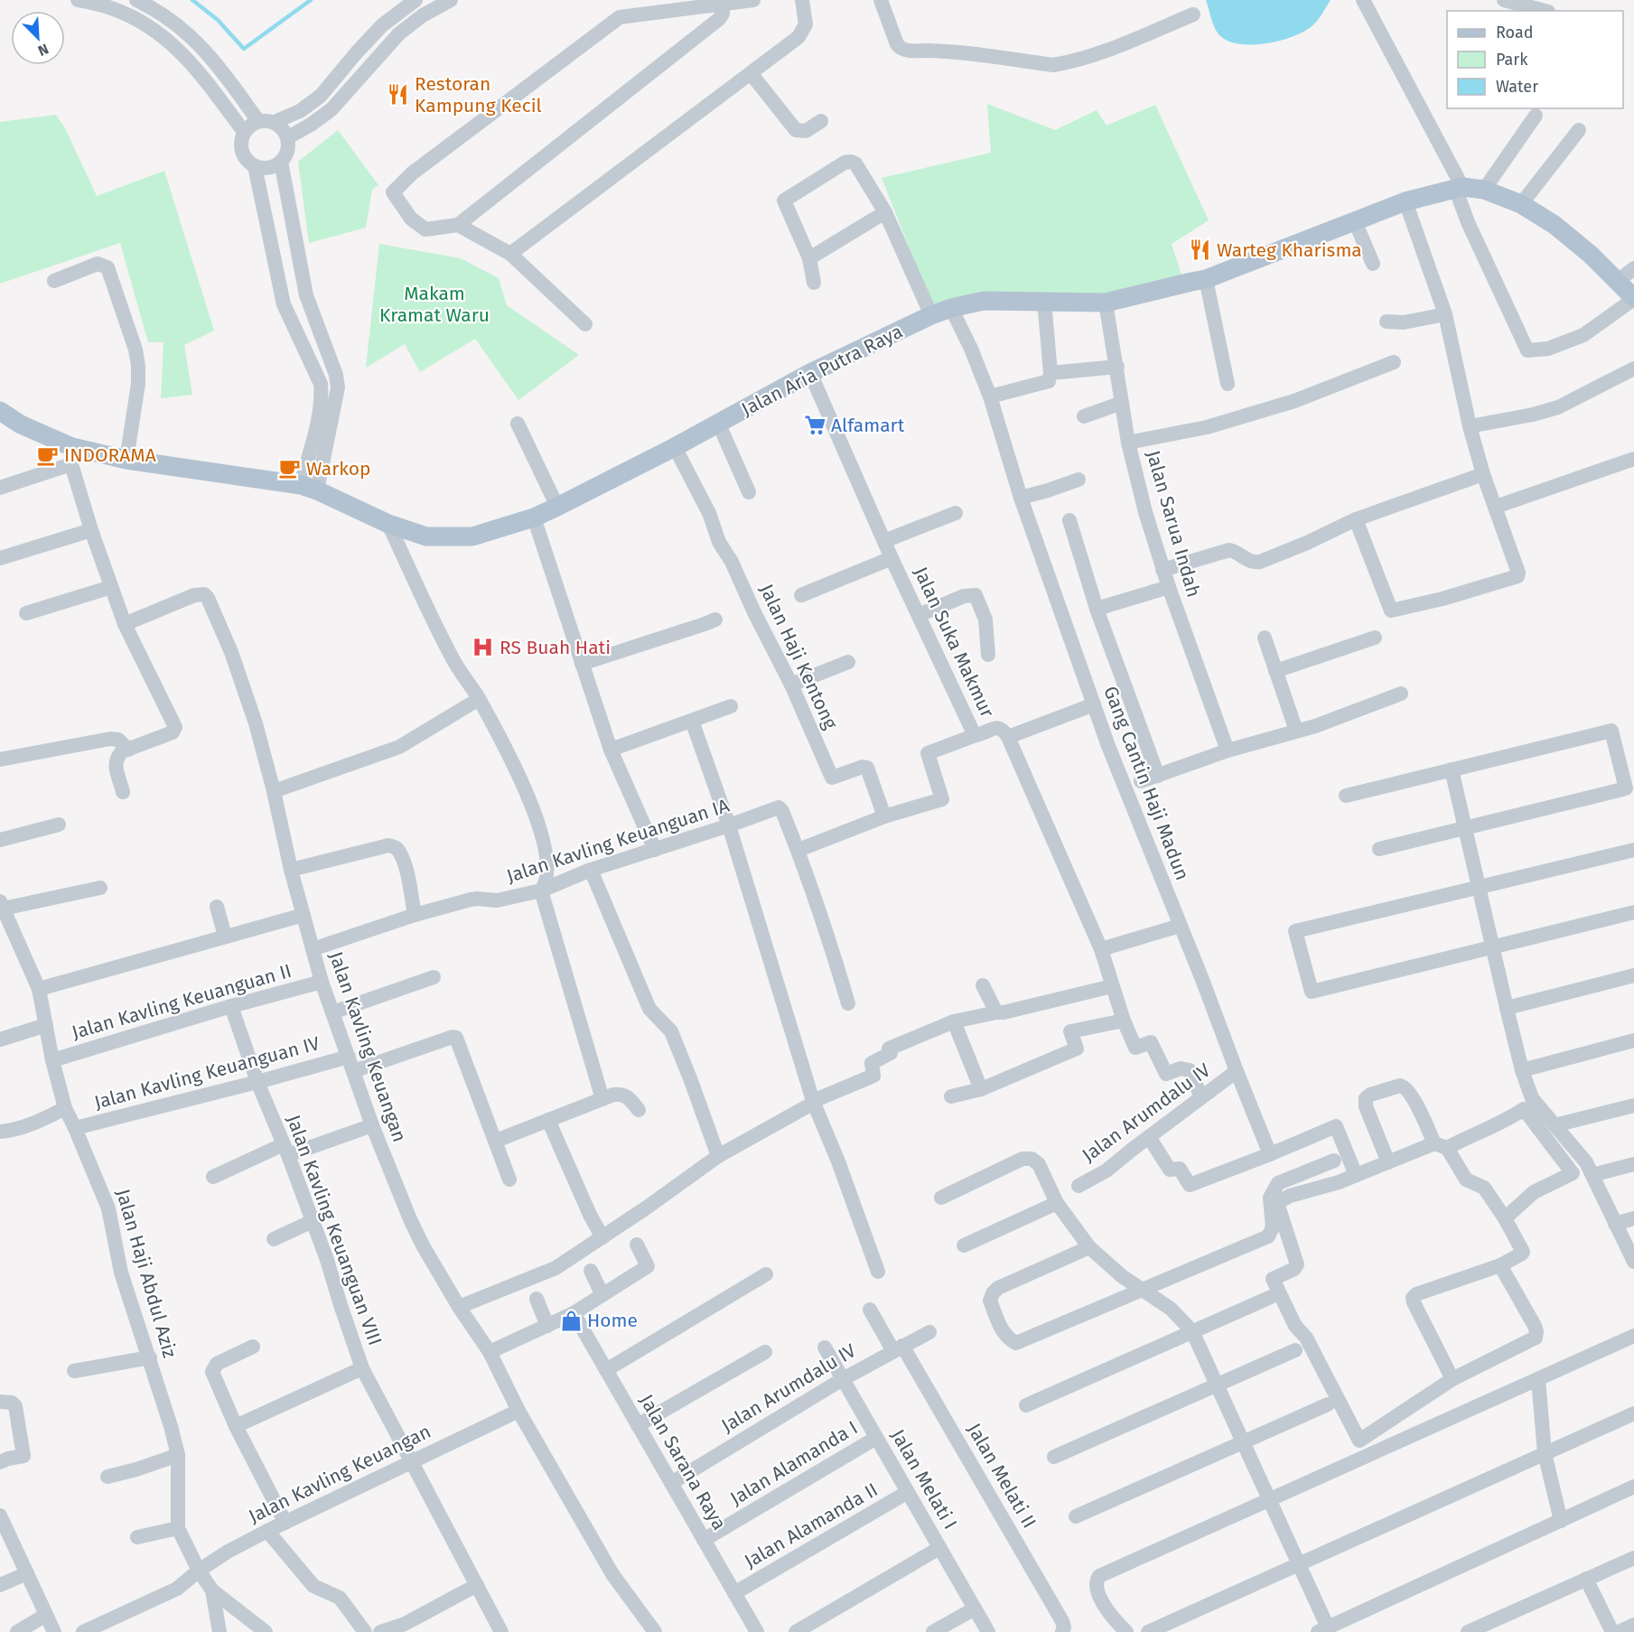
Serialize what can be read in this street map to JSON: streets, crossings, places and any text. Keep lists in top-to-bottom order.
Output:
{
  "streets": {
    "main road": ["Jalan Aria Putra Raya"],
    "street": [
      "Jalan Sarua Indah",
      "Jalan Suka Makmur",
      "Jalan Haji Kentong",
      "Gang Cantin Haji Madun",
      "Jalan Kavling Keuanguan IA",
      "Jalan Kavling Keuanguan II",
      "Jalan Kavling Keuangan",
      "Jalan Kavling Keuanguan IV",
      "Jalan Arumdalu IV",
      "Jalan Kavling Keuanguan VIII",
      "Jalan Haji Abdul Aziz",
      "Jalan Sarana Raya",
      "Jalan Alamanda I",
      "Jalan Melati II",
      "Jalan Melati I",
      "Jalan Alamanda II"
    ]
  },
  "crossings": [
    ["Jalan Aria Putra Raya", "Jalan Sarua Indah"],
    ["Jalan Aria Putra Raya", "Jalan Suka Makmur"],
    ["Jalan Aria Putra Raya", "Jalan Haji Kentong"],
    ["Jalan Aria Putra Raya", "Gang Cantin Haji Madun"],
    ["Jalan Suka Makmur", "Jalan Arumdalu IV"],
    ["Gang Cantin Haji Madun", "Jalan Arumdalu IV"],
    ["Jalan Kavling Keuanguan IA", "Jalan Kavling Keuangan"],
    ["Jalan Kavling Keuanguan II", "Jalan Kavling Keuangan"],
    ["Jalan Kavling Keuanguan II", "Jalan Kavling Keuanguan VIII"],
    ["Jalan Kavling Keuanguan II", "Jalan Haji Abdul Aziz"],
    ["Jalan Kavling Keuangan", "Jalan Kavling Keuanguan IV"],
    ["Jalan Kavling Keuangan", "Jalan Kavling Keuanguan VIII"],
    ["Jalan Kavling Keuangan", "Jalan Haji Abdul Aziz"],
    ["Jalan Kavling Keuanguan IV", "Jalan Kavling Keuanguan VIII"],
    ["Jalan Kavling Keuanguan IV", "Jalan Haji Abdul Aziz"],
    ["Jalan Arumdalu IV", "Jalan Sarana Raya"],
    ["Jalan Arumdalu IV", "Jalan Melati II"],
    ["Jalan Arumdalu IV", "Jalan Melati I"],
    ["Jalan Sarana Raya", "Jalan Alamanda I"],
    ["Jalan Sarana Raya", "Jalan Alamanda II"],
    ["Jalan Alamanda I", "Jalan Melati I"],
    ["Jalan Melati I", "Jalan Alamanda II"]
  ],
  "parks": ["Makam Kramat Waru"],
  "places": {
    "restaurant": ["Restoran Kampung Kecil", "Warteg Kharisma"],
    "supermarket": ["Alfamart"],
    "cafe": ["INDORAMA", "Warkop"],
    "hospital": ["RS Buah Hati"],
    "shop": ["Home"]
  },
  "legend": ["Road", "Park", "Water"],
  "north": "bottom right"
}
